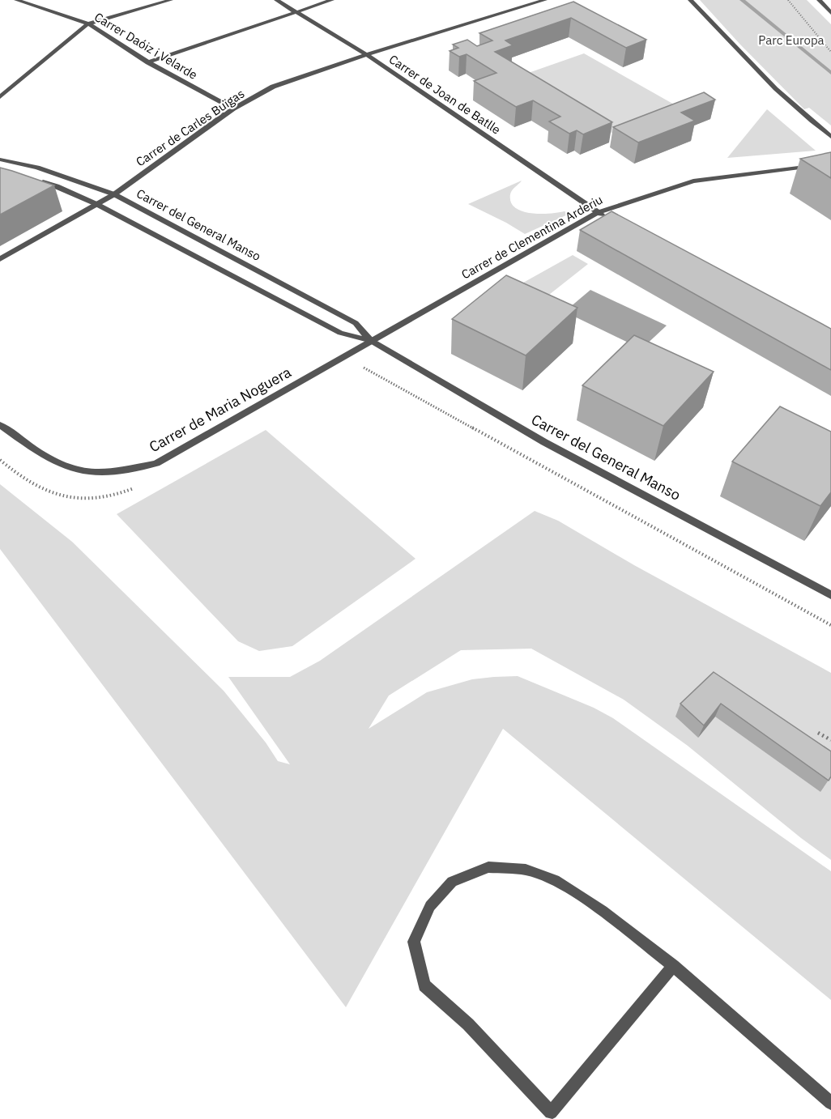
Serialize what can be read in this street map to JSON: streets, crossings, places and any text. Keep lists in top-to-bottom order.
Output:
{
  "streets": {
    "street": [
      "Carrer Daóiz i Velarde",
      "Carrer de Joan de Batlle",
      "Carrer de Carles Buïgas",
      "Carrer del General Manso",
      "Carrer de Clementina Arderiu",
      "Carrer de Maria Noguera"
    ]
  },
  "crossings": [
    ["Carrer Daóiz i Velarde", "Carrer de Carles Buïgas"],
    ["Carrer de Joan de Batlle", "Carrer de Carles Buïgas"],
    ["Carrer de Joan de Batlle", "Carrer de Clementina Arderiu"],
    ["Carrer de Carles Buïgas", "Carrer del General Manso"],
    ["Carrer del General Manso", "Carrer de Clementina Arderiu"],
    ["Carrer del General Manso", "Carrer de Maria Noguera"],
    ["Carrer de Clementina Arderiu", "Carrer de Maria Noguera"]
  ],
  "parks": ["Parc Europa"]
}
